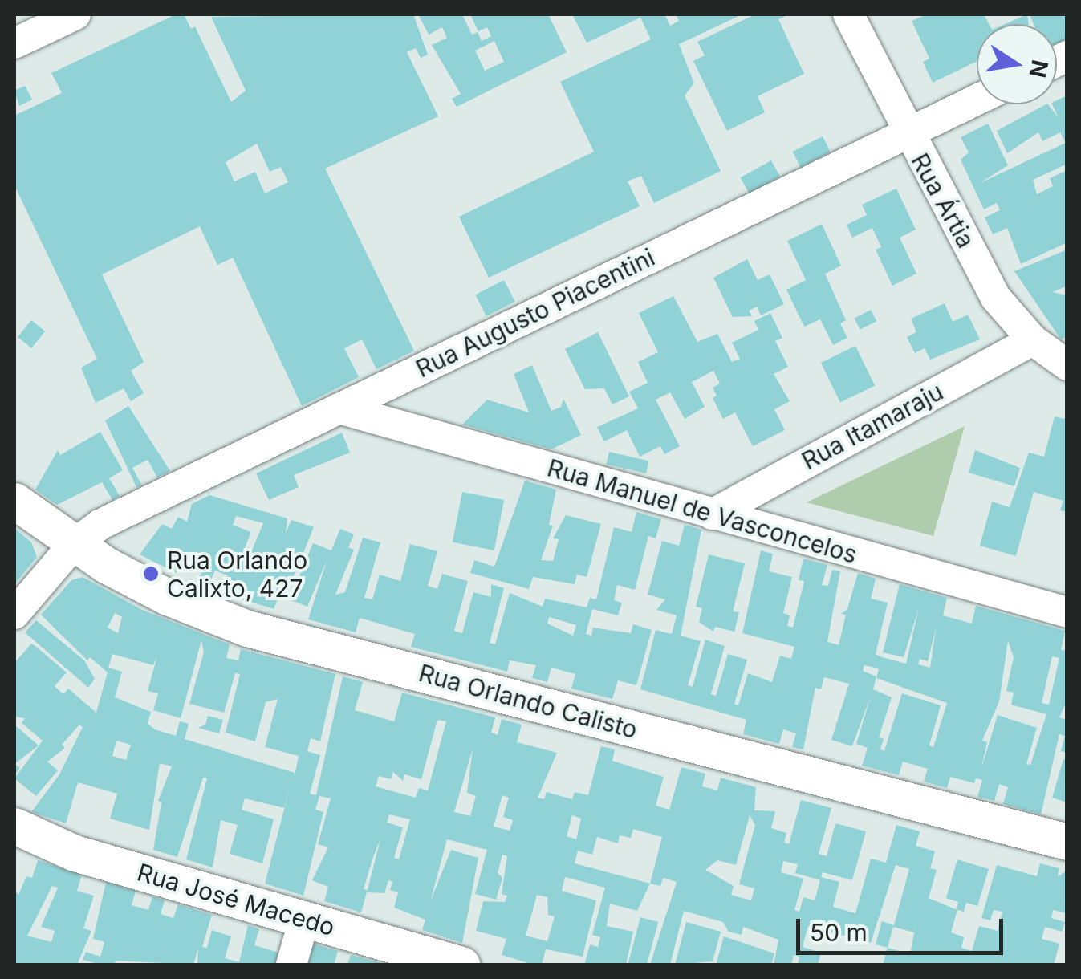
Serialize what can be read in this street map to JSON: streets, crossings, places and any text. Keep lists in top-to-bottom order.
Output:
{
  "streets": {
    "street": [
      "Rua Ártia",
      "Rua Augusto Piacentini",
      "Rua Itamaraju",
      "Rua Manuel de Vasconcelos",
      "Rua Orlando Calisto",
      "Rua José Macedo"
    ]
  },
  "crossings": [
    ["Rua Ártia", "Rua Augusto Piacentini"],
    ["Rua Ártia", "Rua Itamaraju"],
    ["Rua Augusto Piacentini", "Rua Manuel de Vasconcelos"],
    ["Rua Augusto Piacentini", "Rua Orlando Calisto"],
    ["Rua Itamaraju", "Rua Manuel de Vasconcelos"]
  ],
  "places": ["Rua Orlando Calixto, 427"],
  "scale_bar": "50 m",
  "north": "right"
}
